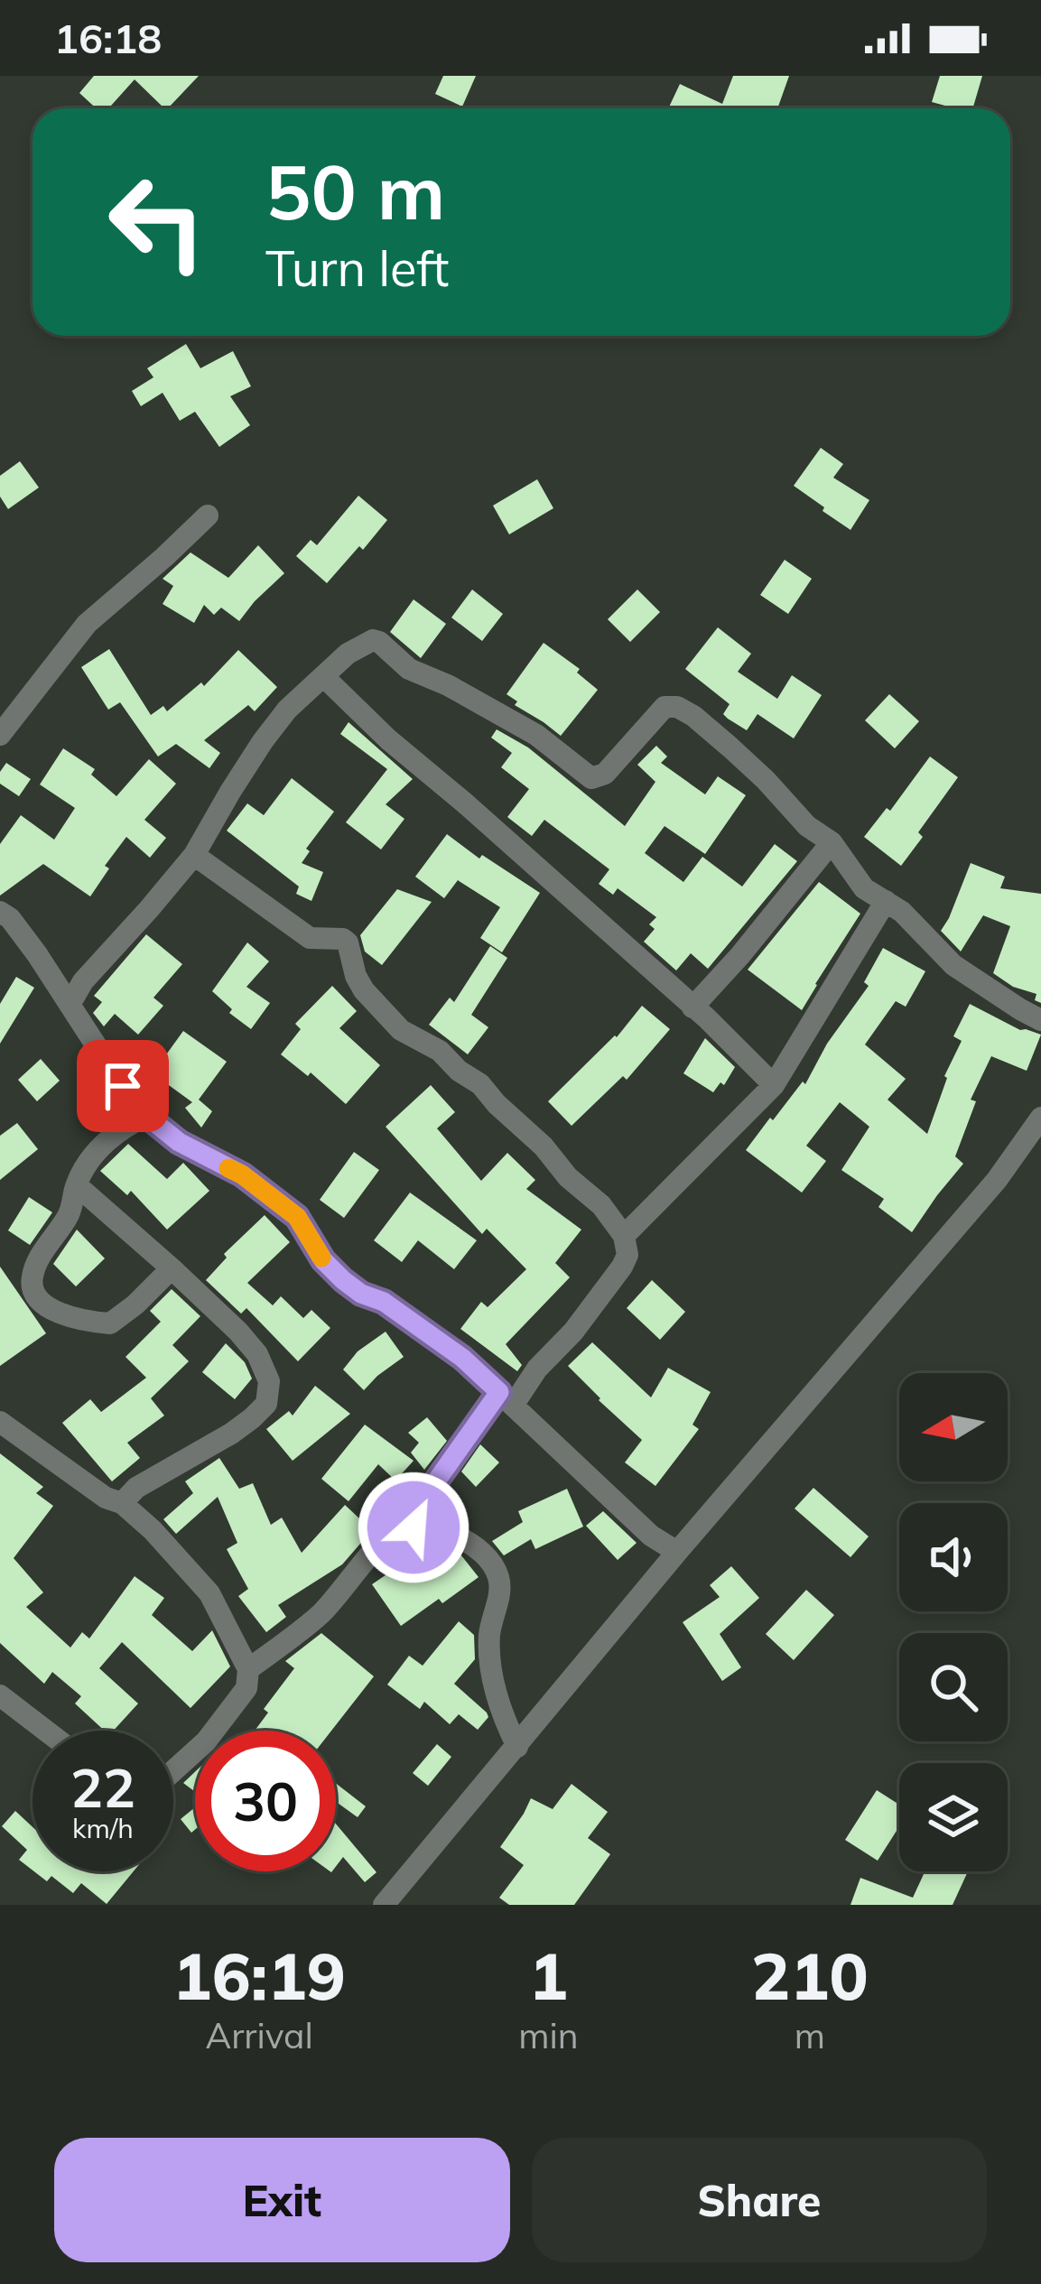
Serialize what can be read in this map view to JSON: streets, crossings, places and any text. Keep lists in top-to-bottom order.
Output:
{
  "north": "left",
  "page": {
    "status": "16:18",
    "turn": ["50 m", "Turn left"],
    "speed": "22 km/h",
    "limit": "30",
    "eta": [
      "16:19",
      "Arrival",
      "1",
      "min",
      "210",
      "m"
    ],
    "buttons": ["Exit", "Share"]
  }
}
